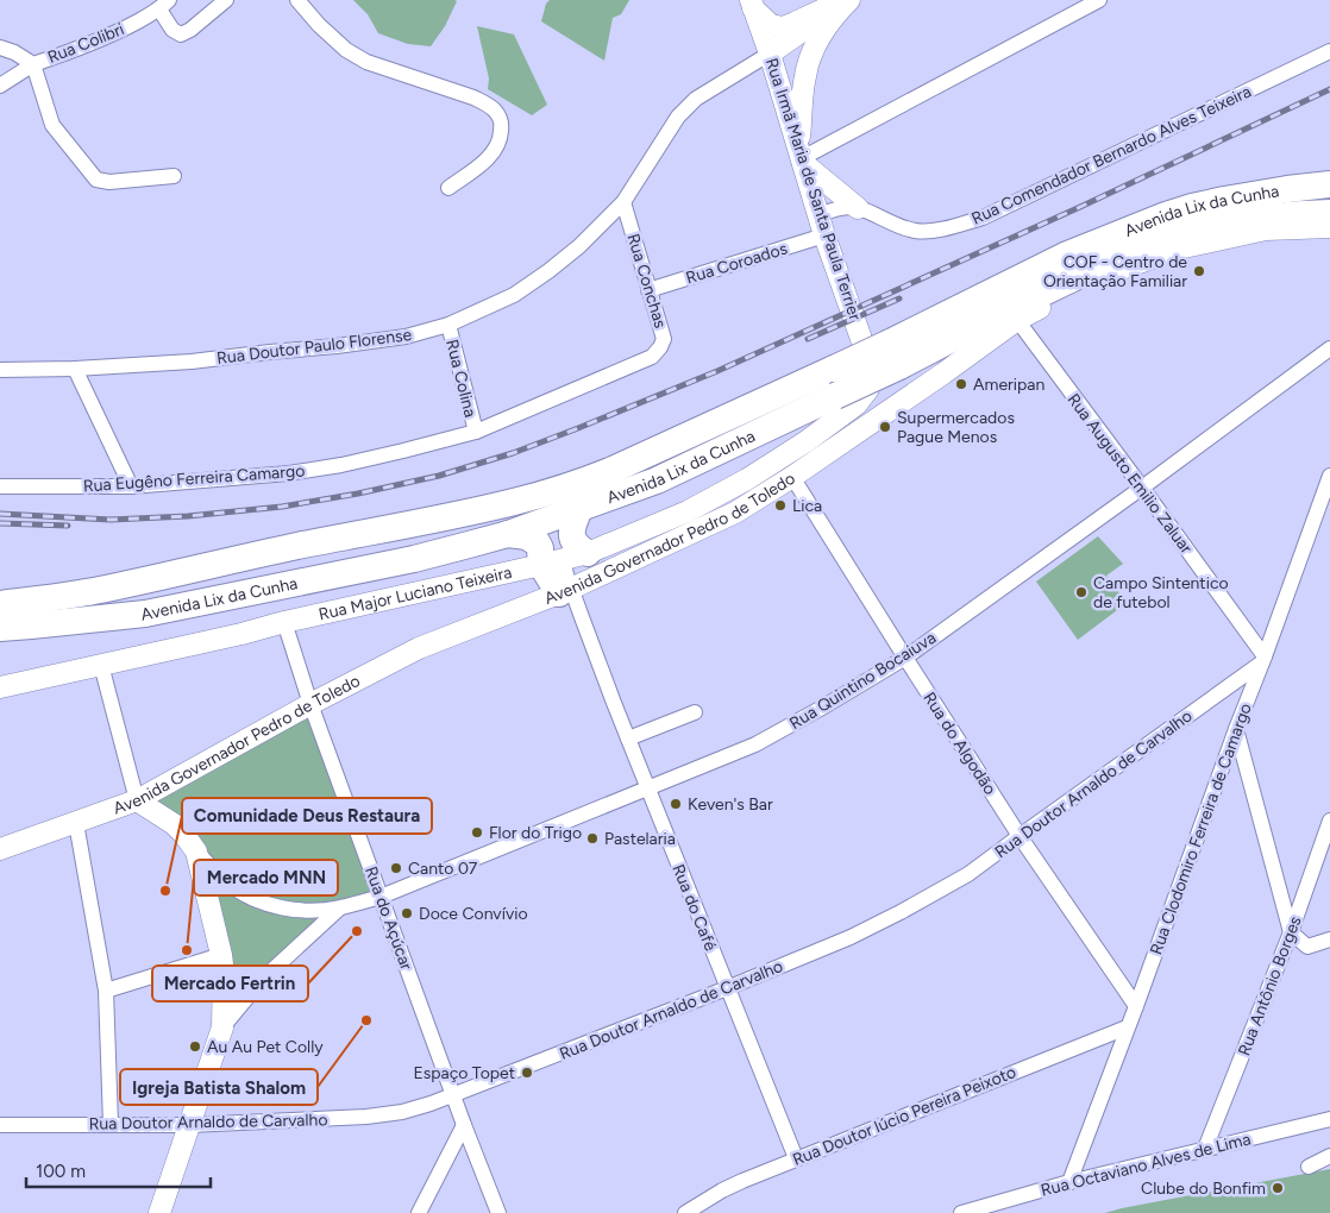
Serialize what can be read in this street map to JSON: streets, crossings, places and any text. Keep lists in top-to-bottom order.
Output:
{
  "streets": {
    "highway": ["Avenida Lix da Cunha"],
    "main road": ["Rua Irmã Maria de Santa Paula Terrier", "Avenida Governador Pedro de Toledo", "Rua Major Luciano Teixeira"],
    "street": [
      "Rua Colibri",
      "Rua Comendador Bernardo Alves Teixeira",
      "Rua Coroados",
      "Rua Conchas",
      "Rua Doutor Paulo Florense",
      "Rua Colina",
      "Rua Augusto Emilio Zaluar",
      "Rua Eugêno Ferreira Camargo",
      "Rua Quintino Bocaiuva",
      "Rua do Algodão",
      "Rua Doutor Arnaldo de Carvalho",
      "Rua Clodomiro Ferreira de Camargo",
      "Rua do Café",
      "Rua do Açúcar",
      "Rua Antônio Borges",
      "Rua Doutor lúcio Pereira Peixoto",
      "Rua Octaviano Alves de Lima"
    ]
  },
  "crossings": [
    ["Rua Irmã Maria de Santa Paula Terrier", "Rua Coroados"],
    ["Rua Irmã Maria de Santa Paula Terrier", "Rua Doutor Paulo Florense"],
    ["Rua Irmã Maria de Santa Paula Terrier", "Rua Major Luciano Teixeira"],
    ["Rua Coroados", "Rua Conchas"],
    ["Rua Conchas", "Rua Doutor Paulo Florense"],
    ["Rua Conchas", "Rua Eugêno Ferreira Camargo"],
    ["Rua Doutor Paulo Florense", "Rua Colina"],
    ["Rua Colina", "Rua Eugêno Ferreira Camargo"],
    ["Rua Augusto Emilio Zaluar", "Avenida Governador Pedro de Toledo"],
    ["Rua Augusto Emilio Zaluar", "Rua Quintino Bocaiuva"],
    ["Rua Augusto Emilio Zaluar", "Rua Doutor Arnaldo de Carvalho"],
    ["Rua Augusto Emilio Zaluar", "Rua Clodomiro Ferreira de Camargo"],
    ["Avenida Governador Pedro de Toledo", "Rua Major Luciano Teixeira"],
    ["Avenida Governador Pedro de Toledo", "Rua do Algodão"],
    ["Avenida Governador Pedro de Toledo", "Rua do Café"],
    ["Avenida Governador Pedro de Toledo", "Rua do Açúcar"],
    ["Rua Major Luciano Teixeira", "Rua do Açúcar"],
    ["Rua Quintino Bocaiuva", "Rua do Algodão"],
    ["Rua Quintino Bocaiuva", "Rua do Café"],
    ["Rua Quintino Bocaiuva", "Rua do Açúcar"],
    ["Rua do Algodão", "Rua Doutor Arnaldo de Carvalho"],
    ["Rua do Algodão", "Rua Clodomiro Ferreira de Camargo"],
    ["Rua Doutor Arnaldo de Carvalho", "Rua Clodomiro Ferreira de Camargo"],
    ["Rua Doutor Arnaldo de Carvalho", "Rua do Café"],
    ["Rua Doutor Arnaldo de Carvalho", "Rua do Açúcar"],
    ["Rua Clodomiro Ferreira de Camargo", "Rua Doutor lúcio Pereira Peixoto"],
    ["Rua Clodomiro Ferreira de Camargo", "Rua Octaviano Alves de Lima"],
    ["Rua do Café", "Rua Doutor lúcio Pereira Peixoto"],
    ["Rua Antônio Borges", "Rua Octaviano Alves de Lima"]
  ],
  "places": [
    "COF - Centro de Orientação Familiar",
    "Ameripan",
    "Supermercados Pague Menos",
    "Lica",
    "Campo Sintentico de futebol",
    "Keven's Bar",
    "Flor do Trigo",
    "Pastelaria",
    "Canto 07",
    "Comunidade Deus Restaura",
    "Doce Convívio",
    "Mercado Fertrin",
    "Mercado MNN",
    "Igreja Batista Shalom",
    "Au Au Pet Colly",
    "Espaço Topet",
    "Clube do Bonfim"
  ],
  "scale_bar": "100 m"
}
